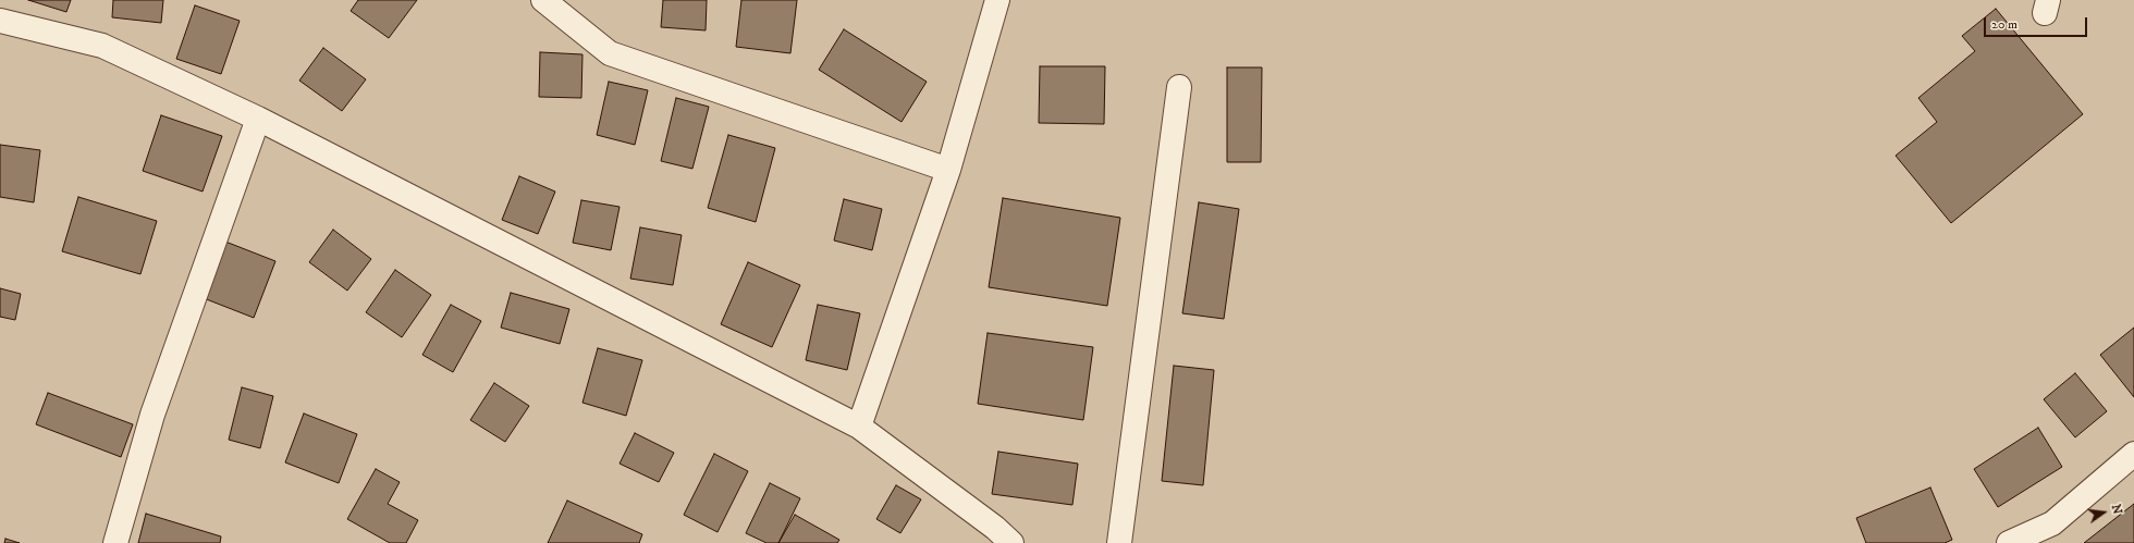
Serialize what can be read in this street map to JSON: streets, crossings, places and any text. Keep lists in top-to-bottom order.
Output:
{
  "scale_bar": "20 m",
  "north": "right"
}
